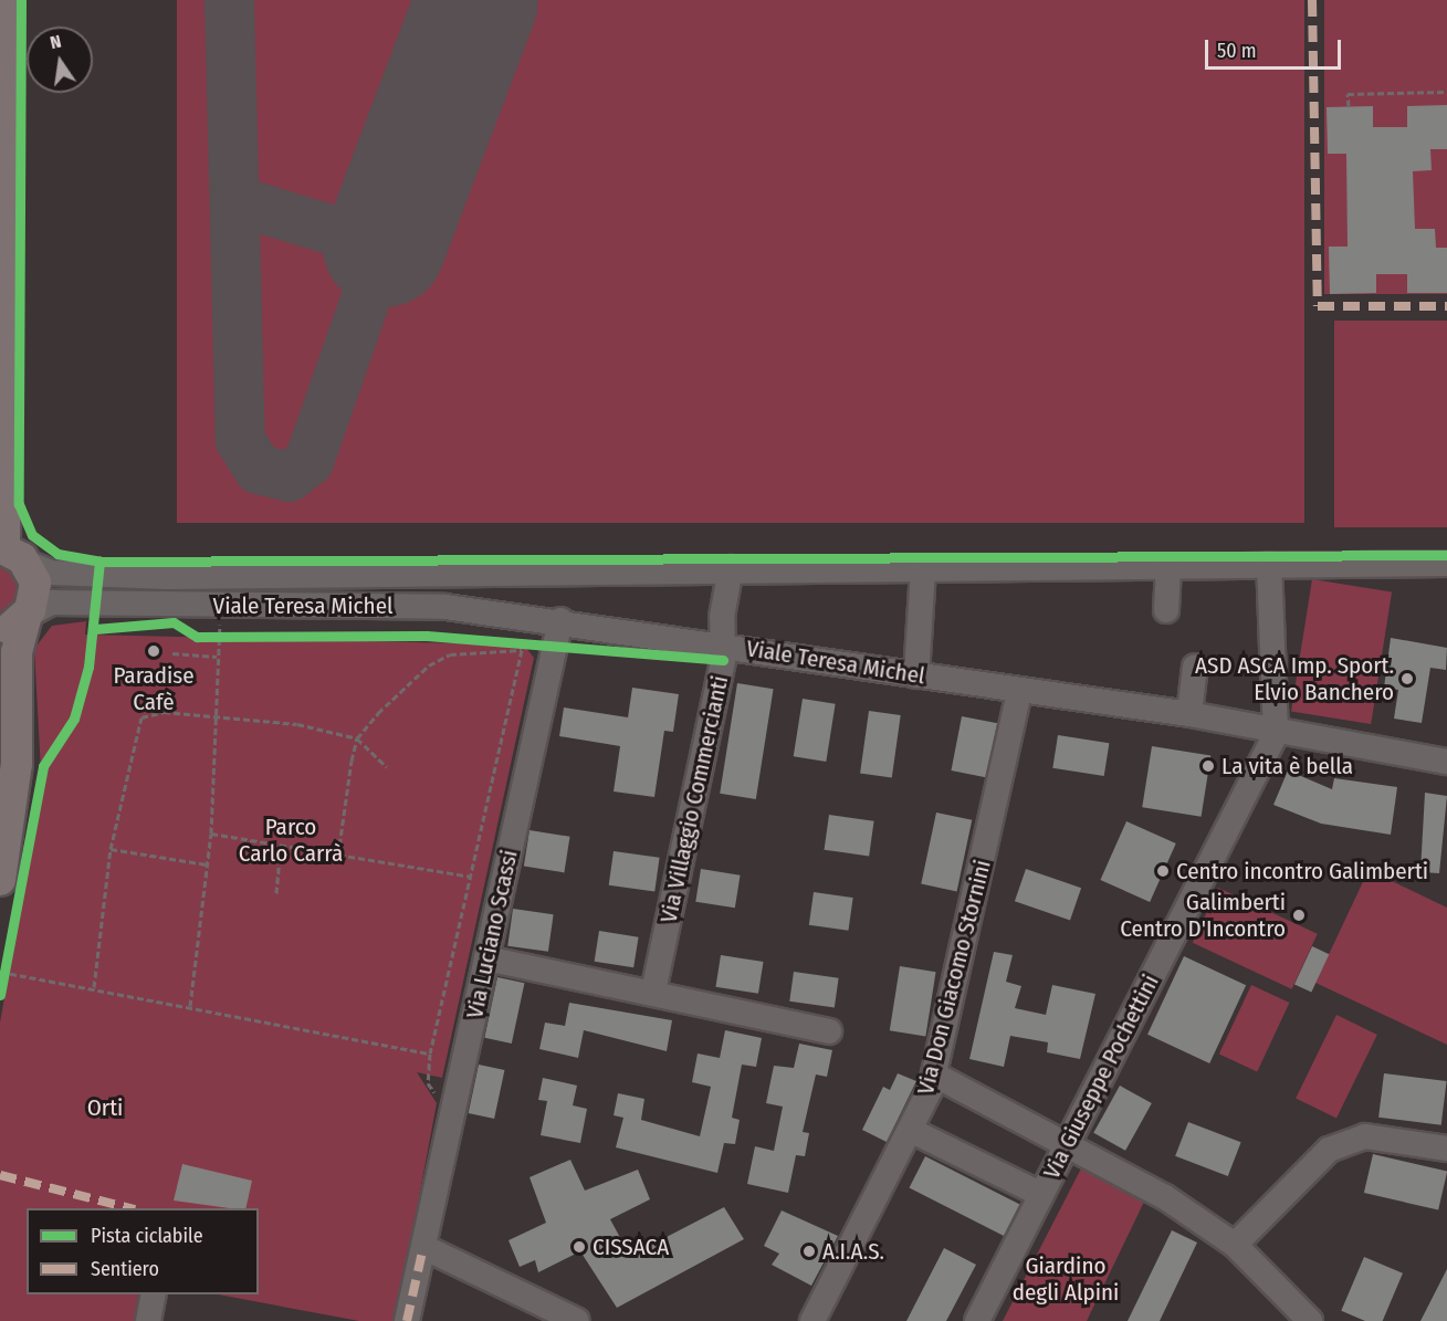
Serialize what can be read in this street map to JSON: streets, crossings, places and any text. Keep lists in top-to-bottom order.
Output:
{
  "streets": {
    "street": [
      "Viale Teresa Michel",
      "Via Villaggio Commercianti",
      "Via Luciano Scassi",
      "Via Don Giacomo Stornini",
      "Via Giuseppe Pochettini"
    ]
  },
  "crossings": [
    ["Viale Teresa Michel", "Via Villaggio Commercianti"],
    ["Viale Teresa Michel", "Via Luciano Scassi"],
    ["Viale Teresa Michel", "Via Don Giacomo Stornini"],
    ["Viale Teresa Michel", "Via Giuseppe Pochettini"]
  ],
  "parks": ["Parco Carlo Carrà", "Orti", "Giardino degli Alpini"],
  "places": [
    "Paradise Cafè",
    "ASD ASCA Imp. Sport. Elvio Banchero",
    "La vita è bella",
    "Centro incontro Galimberti",
    "Galimberti Centro D'Incontro",
    "CISSACA",
    "A.I.A.S."
  ],
  "legend": ["Pista ciclabile", "Sentiero"],
  "scale_bar": "50 m",
  "north": "top"
}
